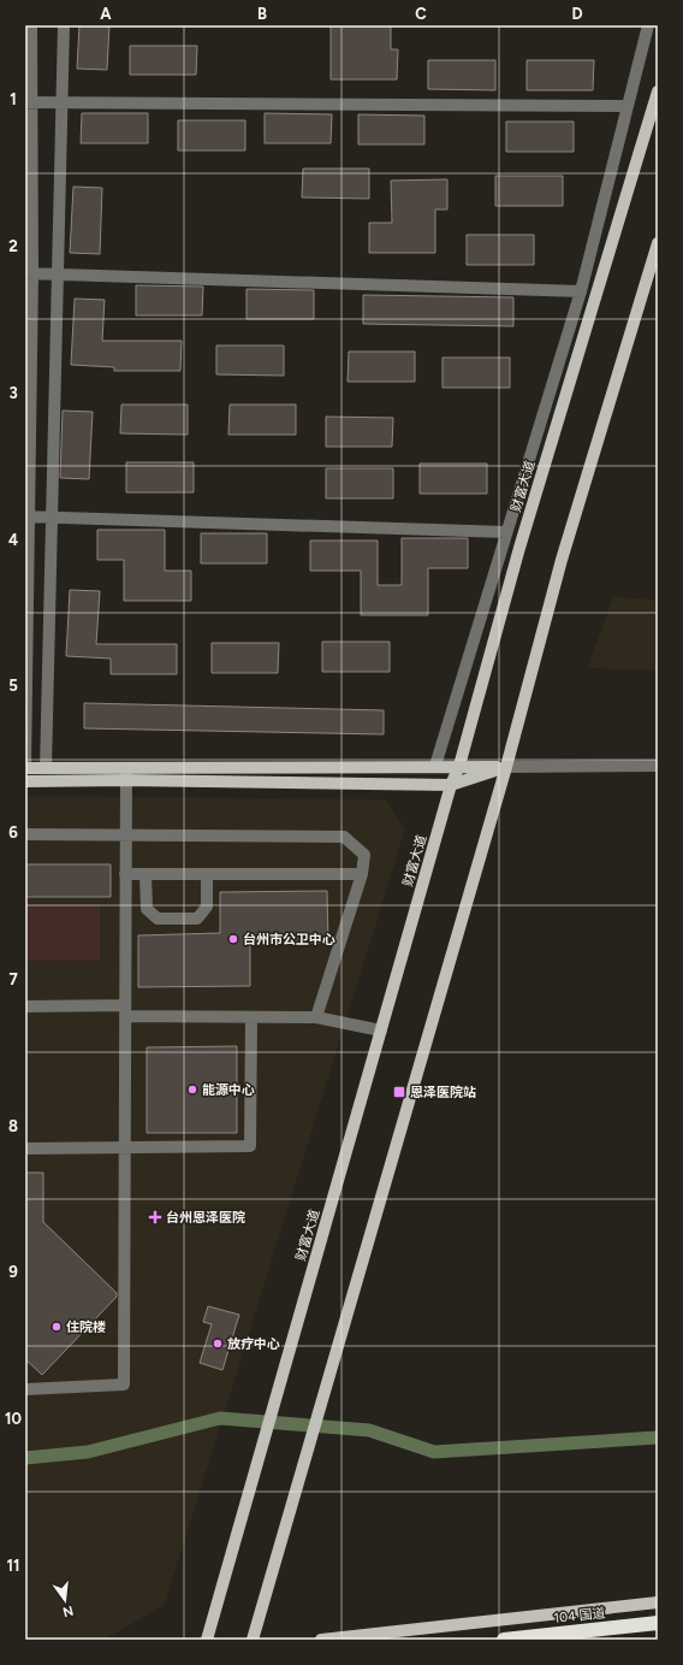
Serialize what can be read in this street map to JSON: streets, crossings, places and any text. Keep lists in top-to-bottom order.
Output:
{
  "streets": {
    "highway": ["104 国道"],
    "main road": ["财富大道"]
  },
  "places": {
    "other": [
      "台州市公卫中心",
      "能源中心",
      "住院楼",
      "放疗中心"
    ],
    "transit": ["恩泽医院站"],
    "health": ["台州恩泽医院"]
  },
  "north": "bottom",
  "grid": {
    "columns": [
      "A",
      "B",
      "C",
      "D"
    ],
    "rows": [
      "1",
      "2",
      "3",
      "4",
      "5",
      "6",
      "7",
      "8",
      "9",
      "10",
      "11"
    ]
  }
}
